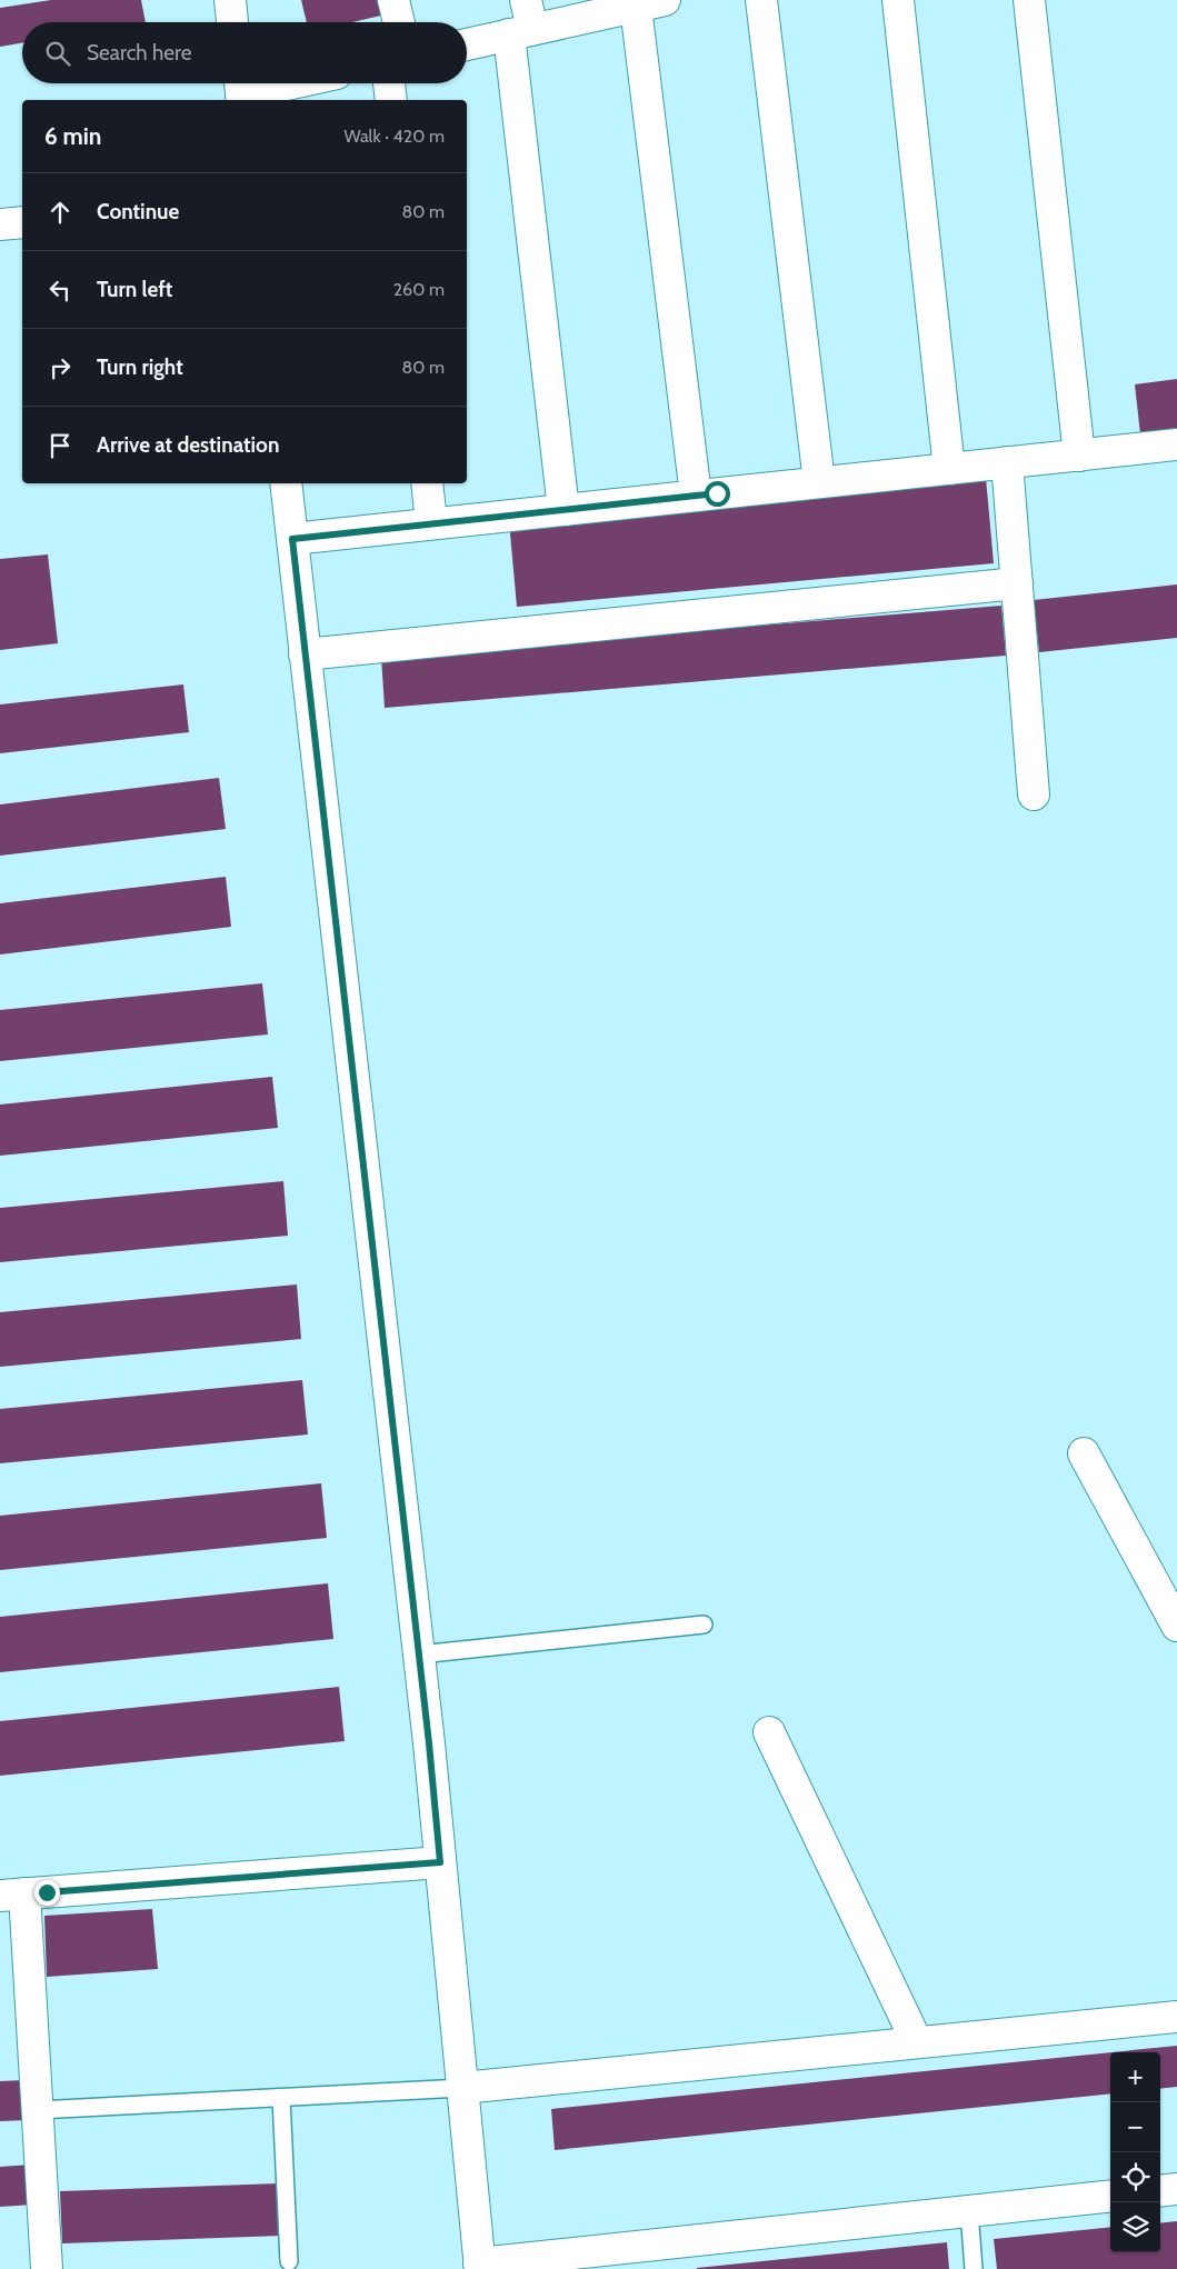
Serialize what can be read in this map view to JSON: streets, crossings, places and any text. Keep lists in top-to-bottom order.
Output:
{
  "page": {
    "search": "Search here",
    "heading": ["6 min", "Walk · 420 m"],
    "list": [
      ["Continue", "80 m"],
      ["Turn left", "260 m"],
      ["Turn right", "80 m"],
      "Arrive at destination"
    ],
    "map_buttons": ["+", "−"]
  }
}
